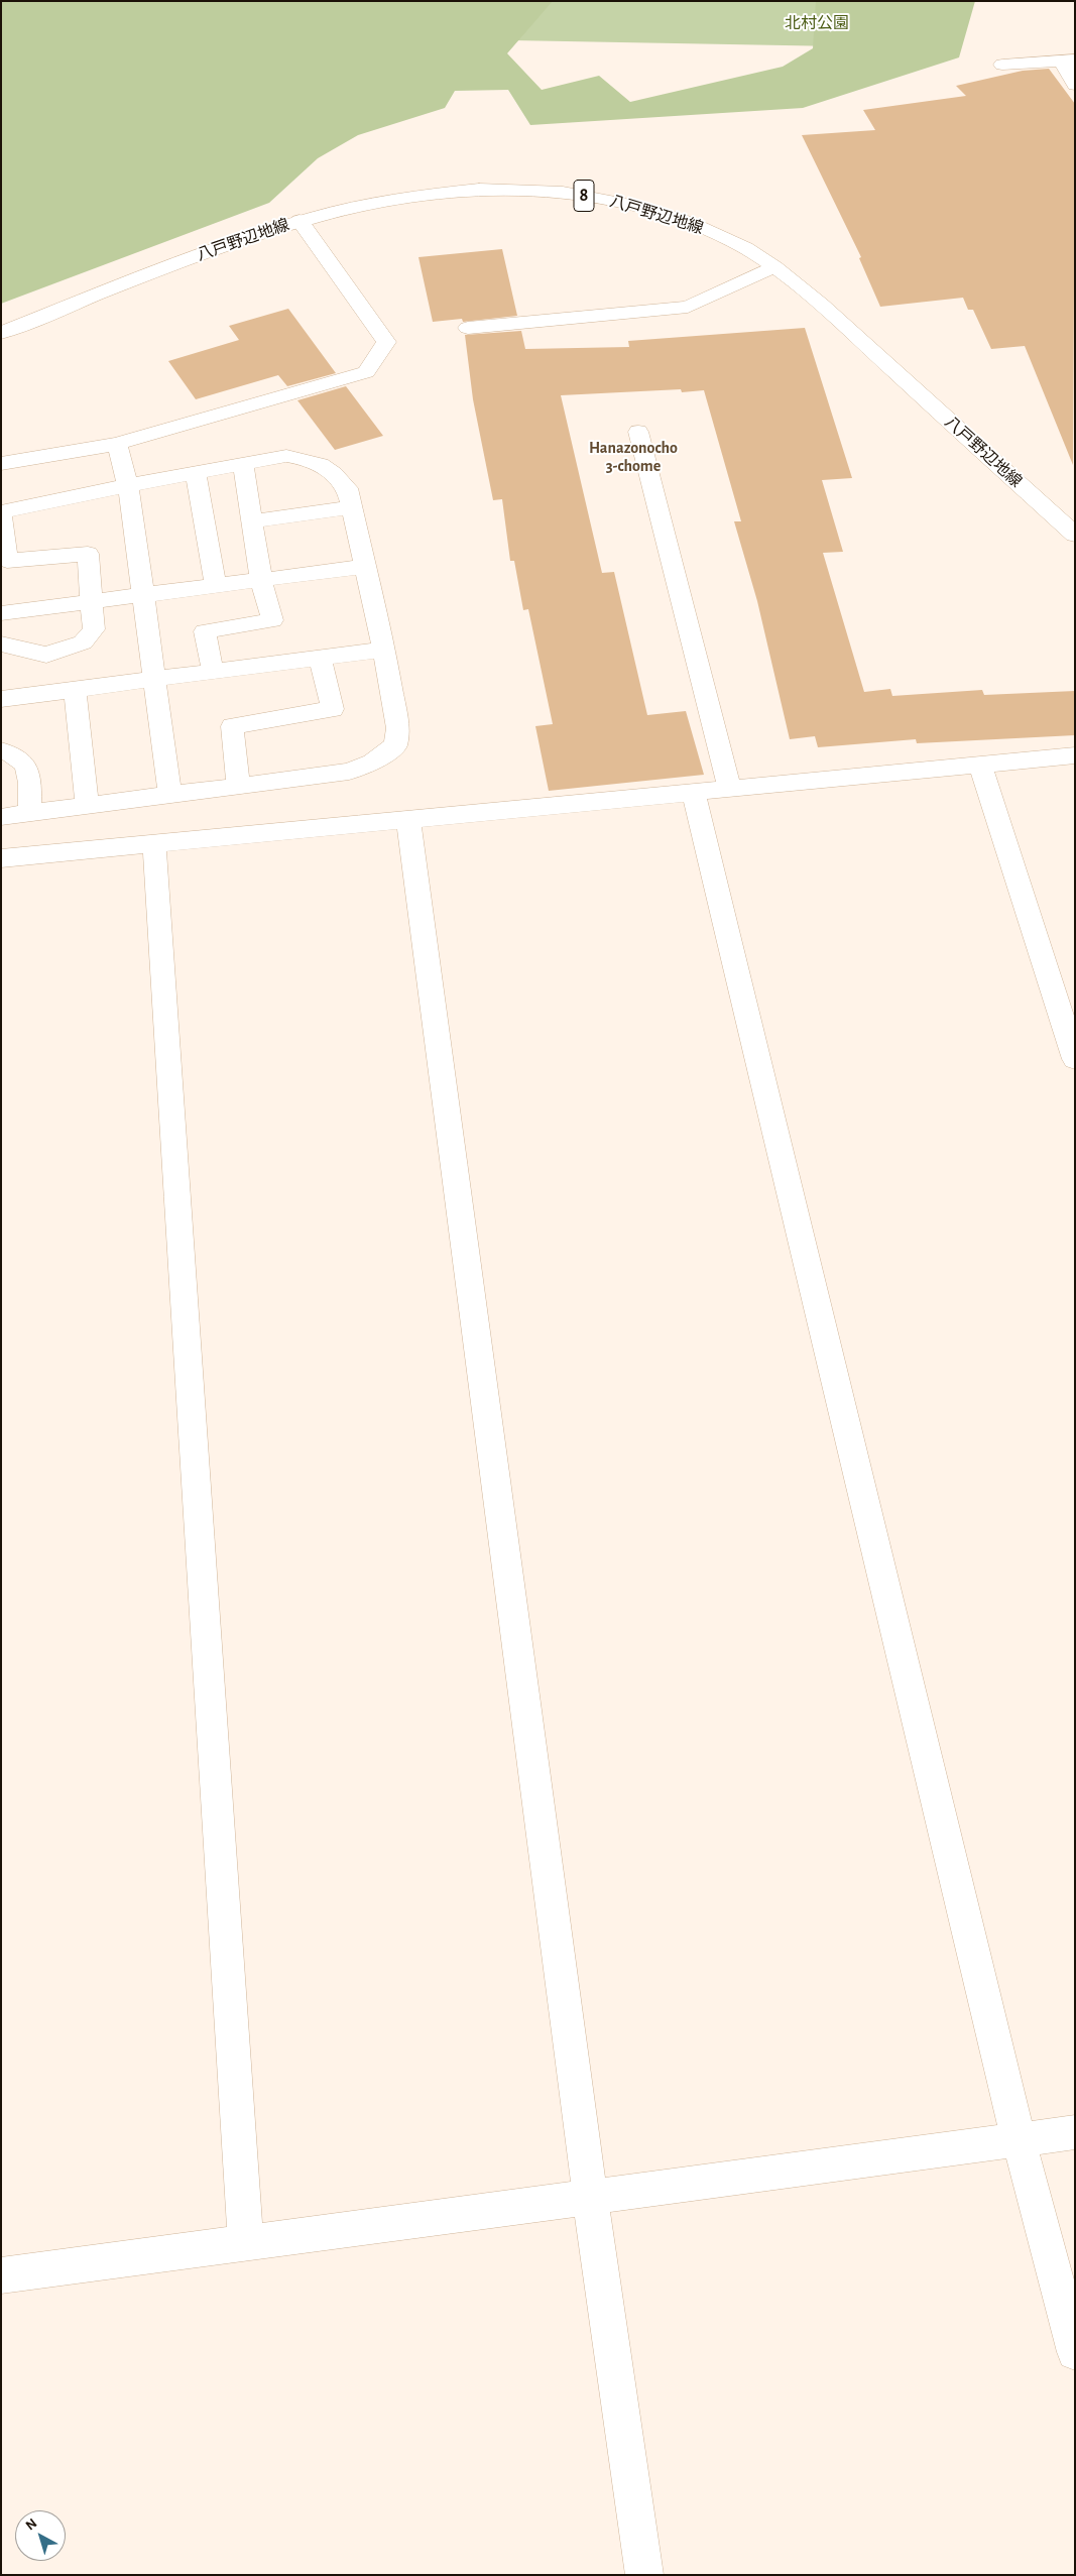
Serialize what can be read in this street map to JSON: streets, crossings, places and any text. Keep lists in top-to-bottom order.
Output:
{
  "streets": {
    "street": ["8", "八戸野辺地線"]
  },
  "districts": ["Hanazonocho 3-chome"],
  "parks": ["北村公園"],
  "north": "top left"
}
